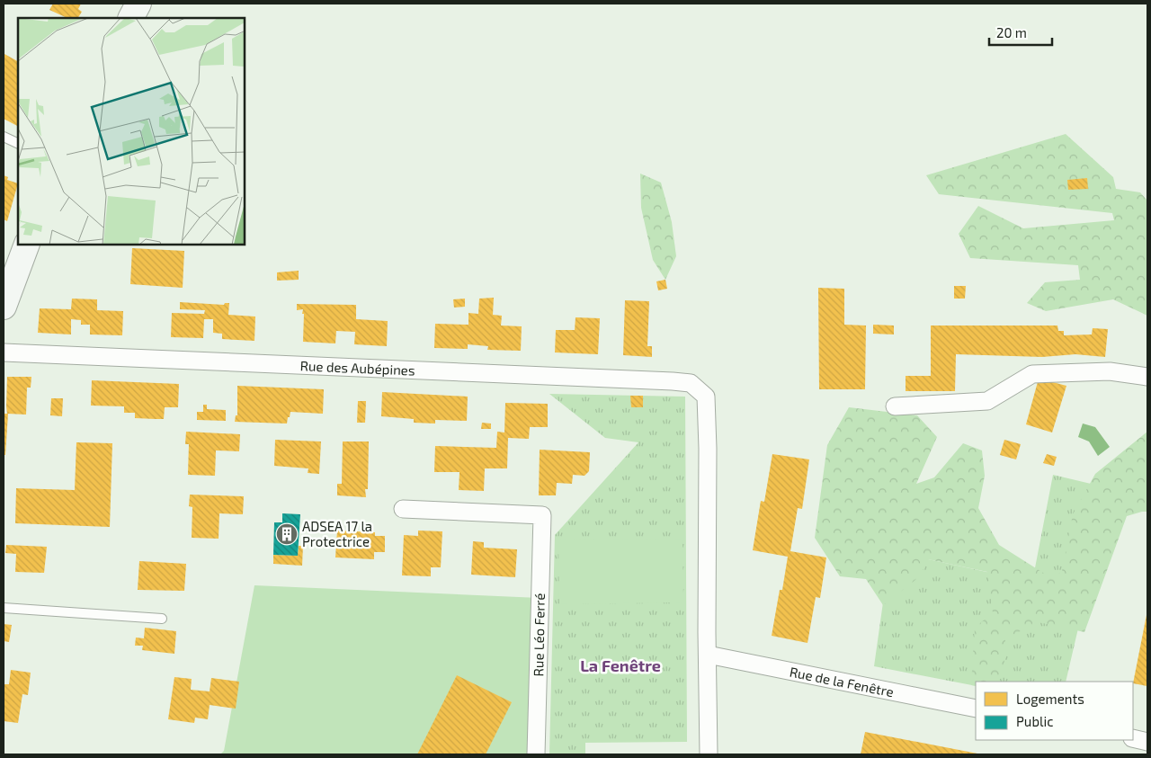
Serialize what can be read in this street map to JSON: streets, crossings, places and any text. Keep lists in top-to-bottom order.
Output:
{
  "streets": {
    "street": ["Rue des Aubépines", "Rue Léo Ferré", "Rue de la Fenêtre"]
  },
  "crossings": [
    ["Rue des Aubépines", "Rue de la Fenêtre"]
  ],
  "districts": ["La Fenêtre"],
  "places": {
    "building": ["ADSEA 17 la Protectrice"]
  },
  "legend": ["Logements", "Public"],
  "scale_bar": "20 m"
}
